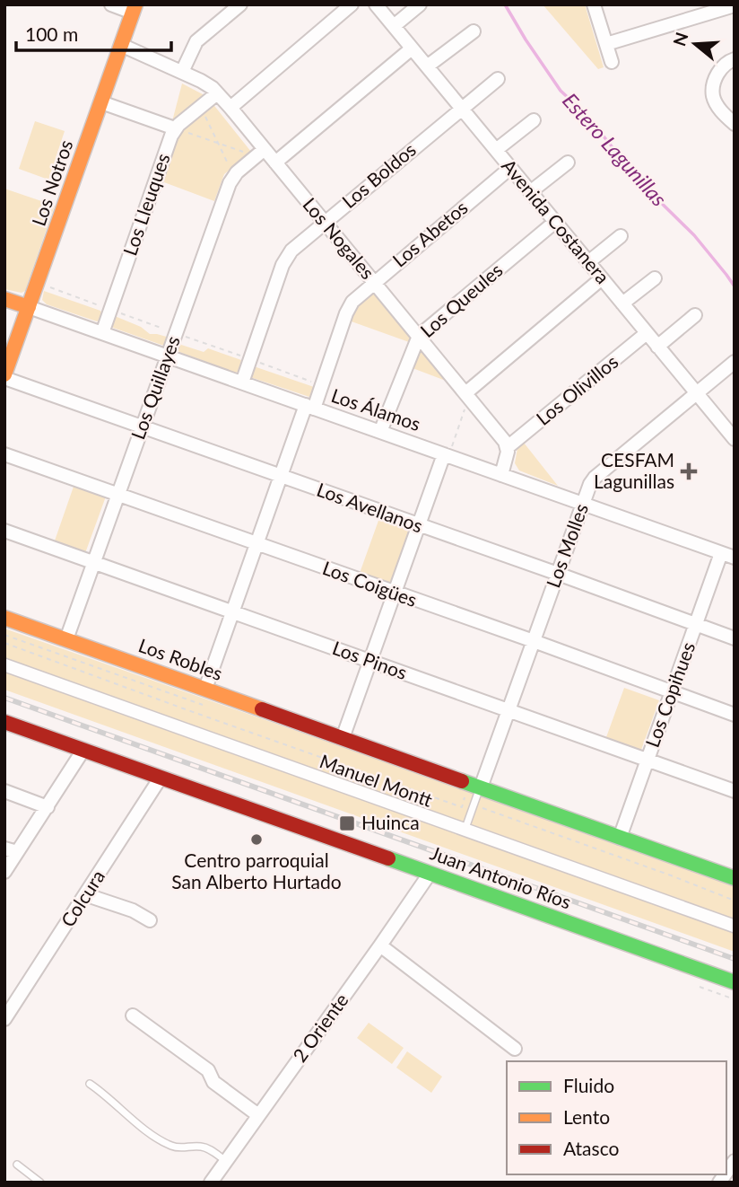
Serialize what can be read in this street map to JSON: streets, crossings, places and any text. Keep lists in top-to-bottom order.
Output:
{
  "streets": {
    "main road": [
      "Los Notros",
      "Los Álamos",
      "Los Robles",
      "Manuel Montt",
      "Juan Antonio Ríos"
    ],
    "street": [
      "Los Boldos",
      "Los Lleuques",
      "Avenida Costanera",
      "Los Abetos",
      "Los Nogales",
      "Los Queules",
      "Los Quillayes",
      "Los Olivillos",
      "Los Avellanos",
      "Los Molles",
      "Los Coigües",
      "Los Pinos",
      "Los Copihues",
      "Colcura",
      "2 Oriente"
    ]
  },
  "crossings": [
    ["Los Boldos", "Avenida Costanera"],
    ["Los Boldos", "Los Nogales"],
    ["Los Boldos", "Los Álamos"],
    ["Los Notros", "Los Nogales"],
    ["Los Notros", "Los Álamos"],
    ["Los Notros", "Los Avellanos"],
    ["Los Lleuques", "Los Nogales"],
    ["Los Lleuques", "Los Álamos"],
    ["Avenida Costanera", "Los Abetos"],
    ["Avenida Costanera", "Los Queules"],
    ["Avenida Costanera", "Los Olivillos"],
    ["Avenida Costanera", "Los Molles"],
    ["Los Abetos", "Los Nogales"],
    ["Los Abetos", "Los Álamos"],
    ["Los Abetos", "Los Avellanos"],
    ["Los Abetos", "Los Coigües"],
    ["Los Abetos", "Los Robles"],
    ["Los Abetos", "Los Pinos"],
    ["Los Nogales", "Los Queules"],
    ["Los Nogales", "Los Quillayes"],
    ["Los Nogales", "Los Olivillos"],
    ["Los Queules", "Los Álamos"],
    ["Los Quillayes", "Los Álamos"],
    ["Los Quillayes", "Los Avellanos"],
    ["Los Quillayes", "Los Coigües"],
    ["Los Quillayes", "Los Robles"],
    ["Los Quillayes", "Los Pinos"],
    ["Los Álamos", "Los Molles"],
    ["Los Álamos", "Los Copihues"],
    ["Los Avellanos", "Los Molles"],
    ["Los Avellanos", "Los Copihues"],
    ["Los Molles", "Los Coigües"],
    ["Los Molles", "Los Pinos"],
    ["Los Molles", "Manuel Montt"],
    ["Los Coigües", "Los Copihues"],
    ["Los Robles", "Manuel Montt"],
    ["Los Pinos", "Los Copihues"],
    ["Los Copihues", "Manuel Montt"],
    ["Juan Antonio Ríos", "Colcura"],
    ["Juan Antonio Ríos", "2 Oriente"]
  ],
  "water": ["Estero Lagunillas"],
  "places": {
    "health": ["CESFAM Lagunillas"],
    "transit": ["Huinca"],
    "other": ["Centro parroquial San Alberto Hurtado"]
  },
  "legend": ["Fluido", "Lento", "Atasco"],
  "scale_bar": "100 m",
  "north": "left"
}
